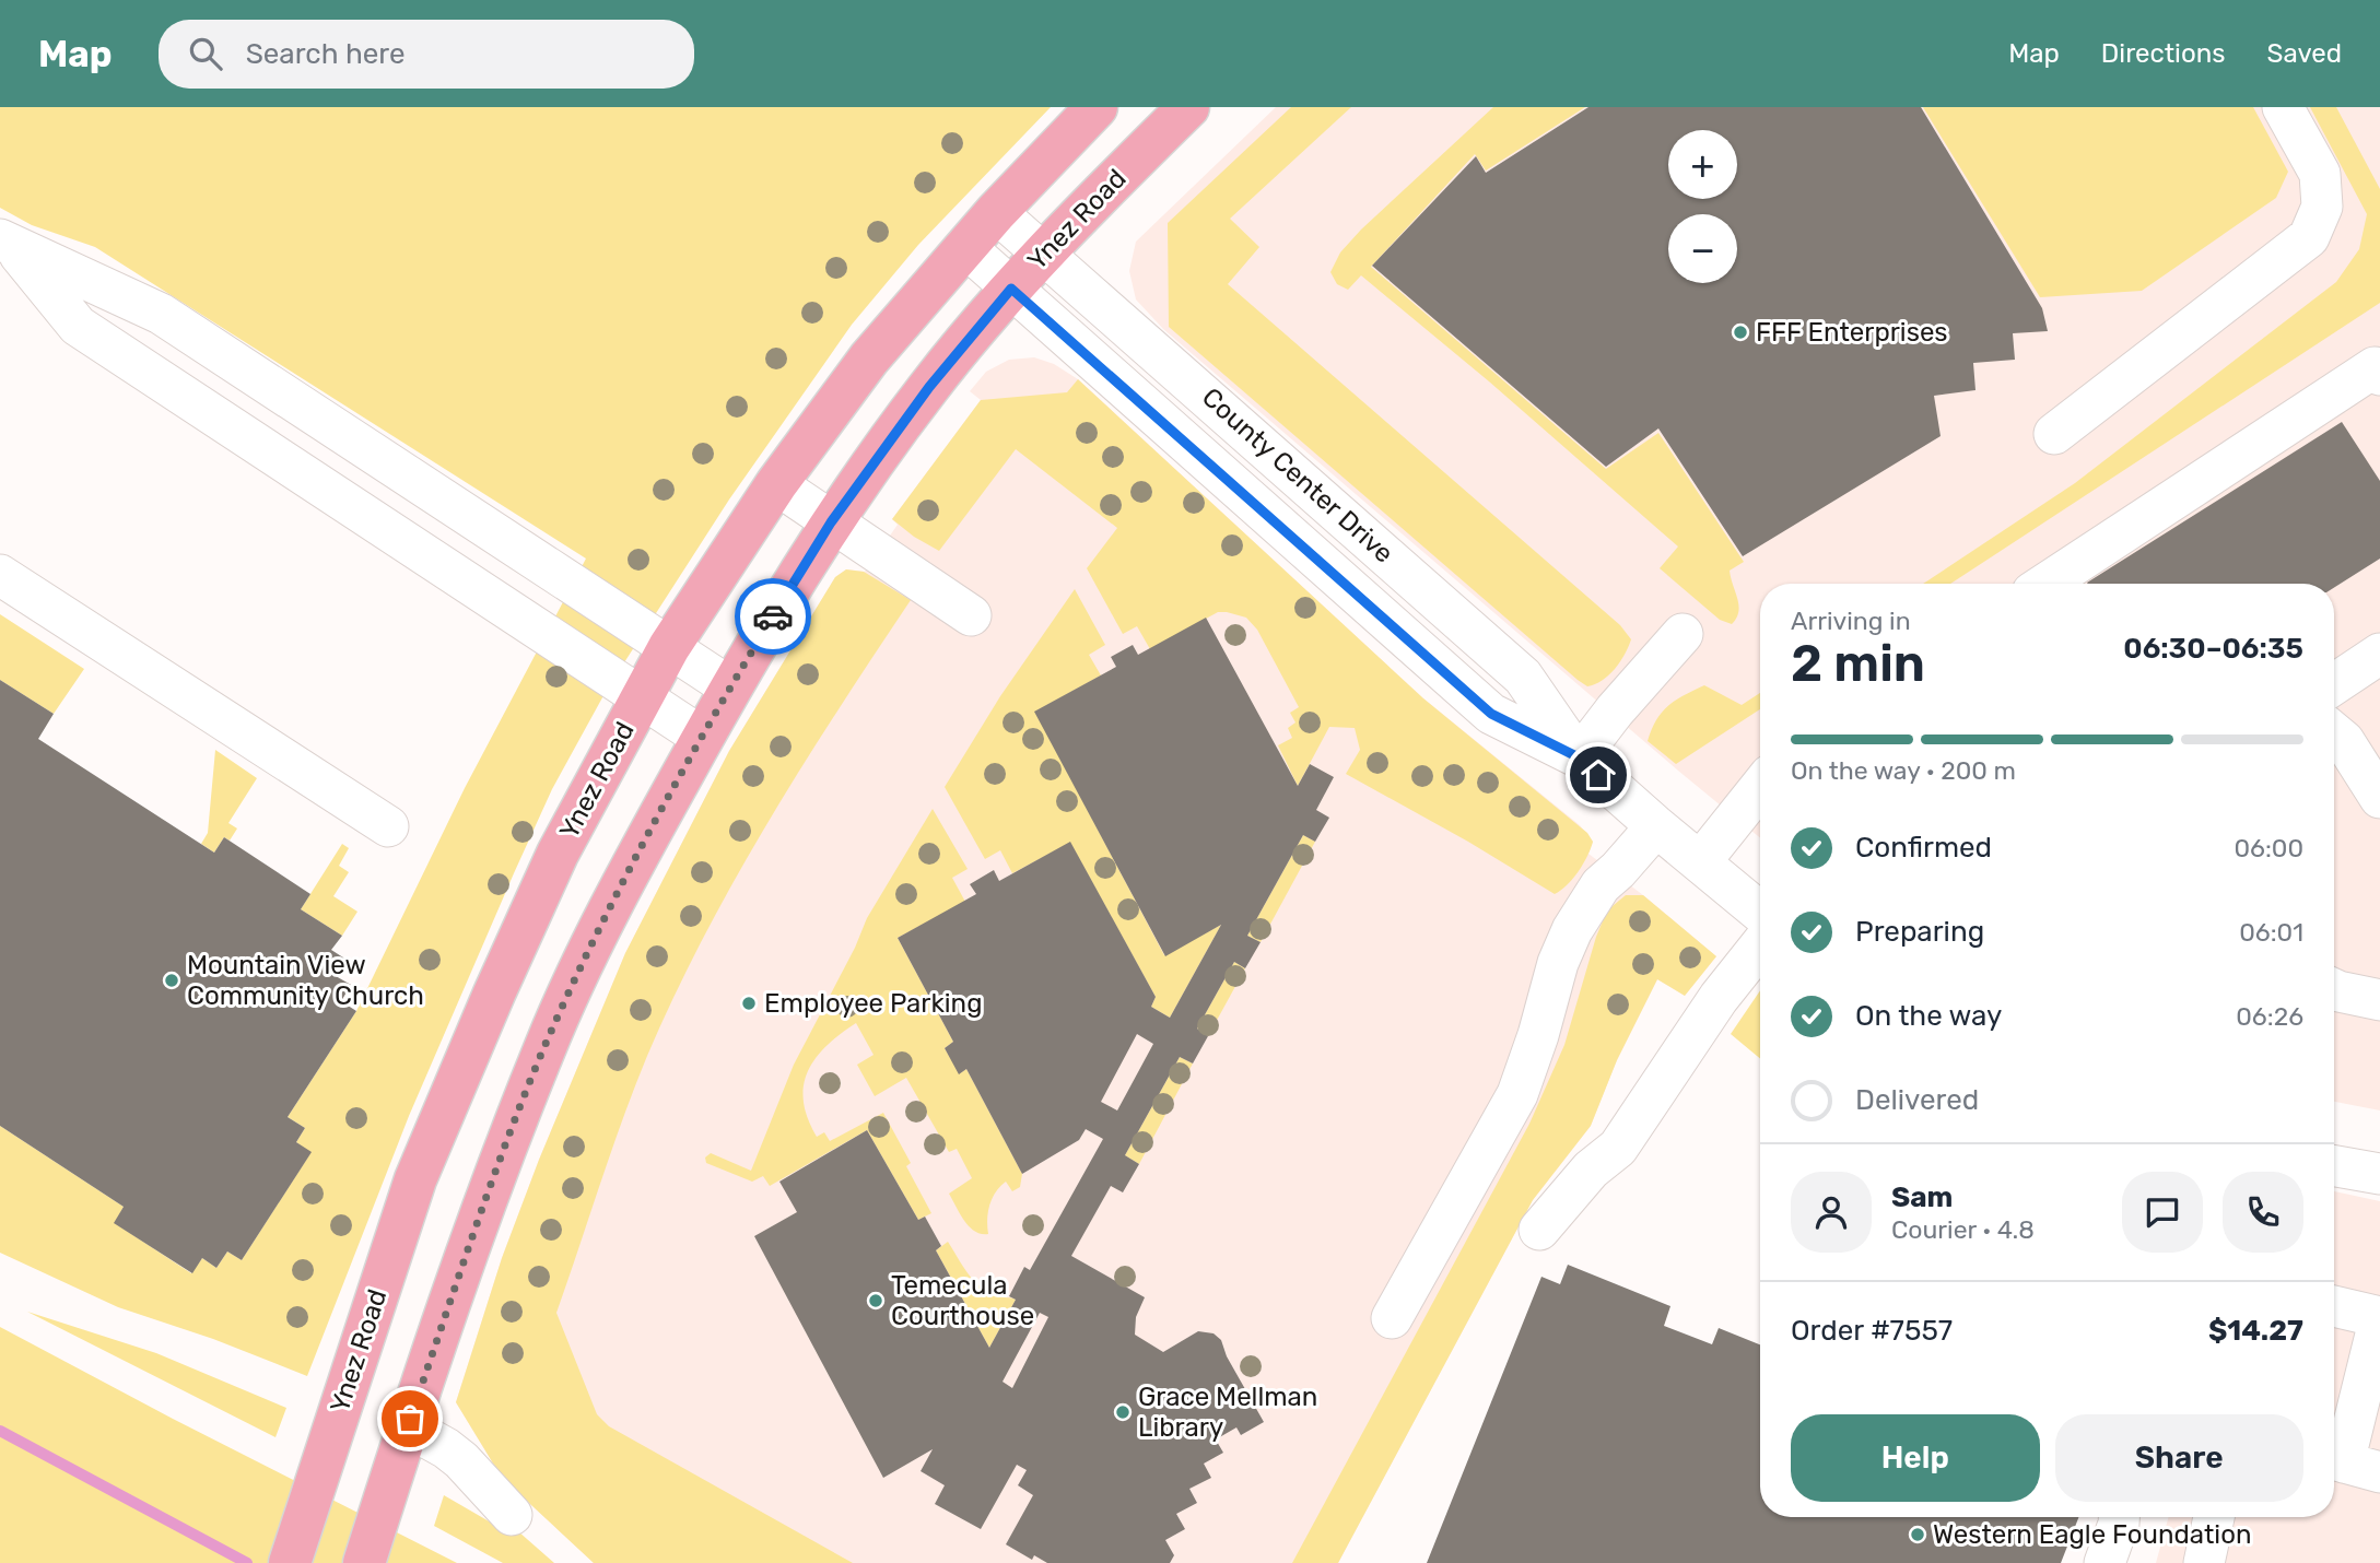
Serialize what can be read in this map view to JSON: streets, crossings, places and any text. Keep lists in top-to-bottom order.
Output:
{
  "streets": {
    "main road": ["Ynez Road"],
    "street": ["County Center Drive"]
  },
  "crossings": [
    ["Ynez Road", "County Center Drive"]
  ],
  "places": [
    "FFF Enterprises",
    "Mountain View Community Church",
    "Employee Parking",
    "Temecula Courthouse",
    "Grace Mellman Library",
    "Western Eagle Foundation"
  ],
  "page": {
    "header": "Map",
    "search": "Search here",
    "nav": ["Map", "Directions", "Saved"],
    "map_buttons": ["+", "−"],
    "heading": ["2 min", "Arriving in", "06:30–06:35"],
    "panel": [
      "Sam",
      "Courier · 4.8",
      "Order #7557",
      "$14.27"
    ],
    "bar": "On the way · 200 m",
    "list": [
      ["Confirmed", "06:00"],
      ["Preparing", "06:01"],
      ["On the way", "06:26"],
      "Delivered"
    ],
    "buttons": ["Help", "Share"]
  }
}
